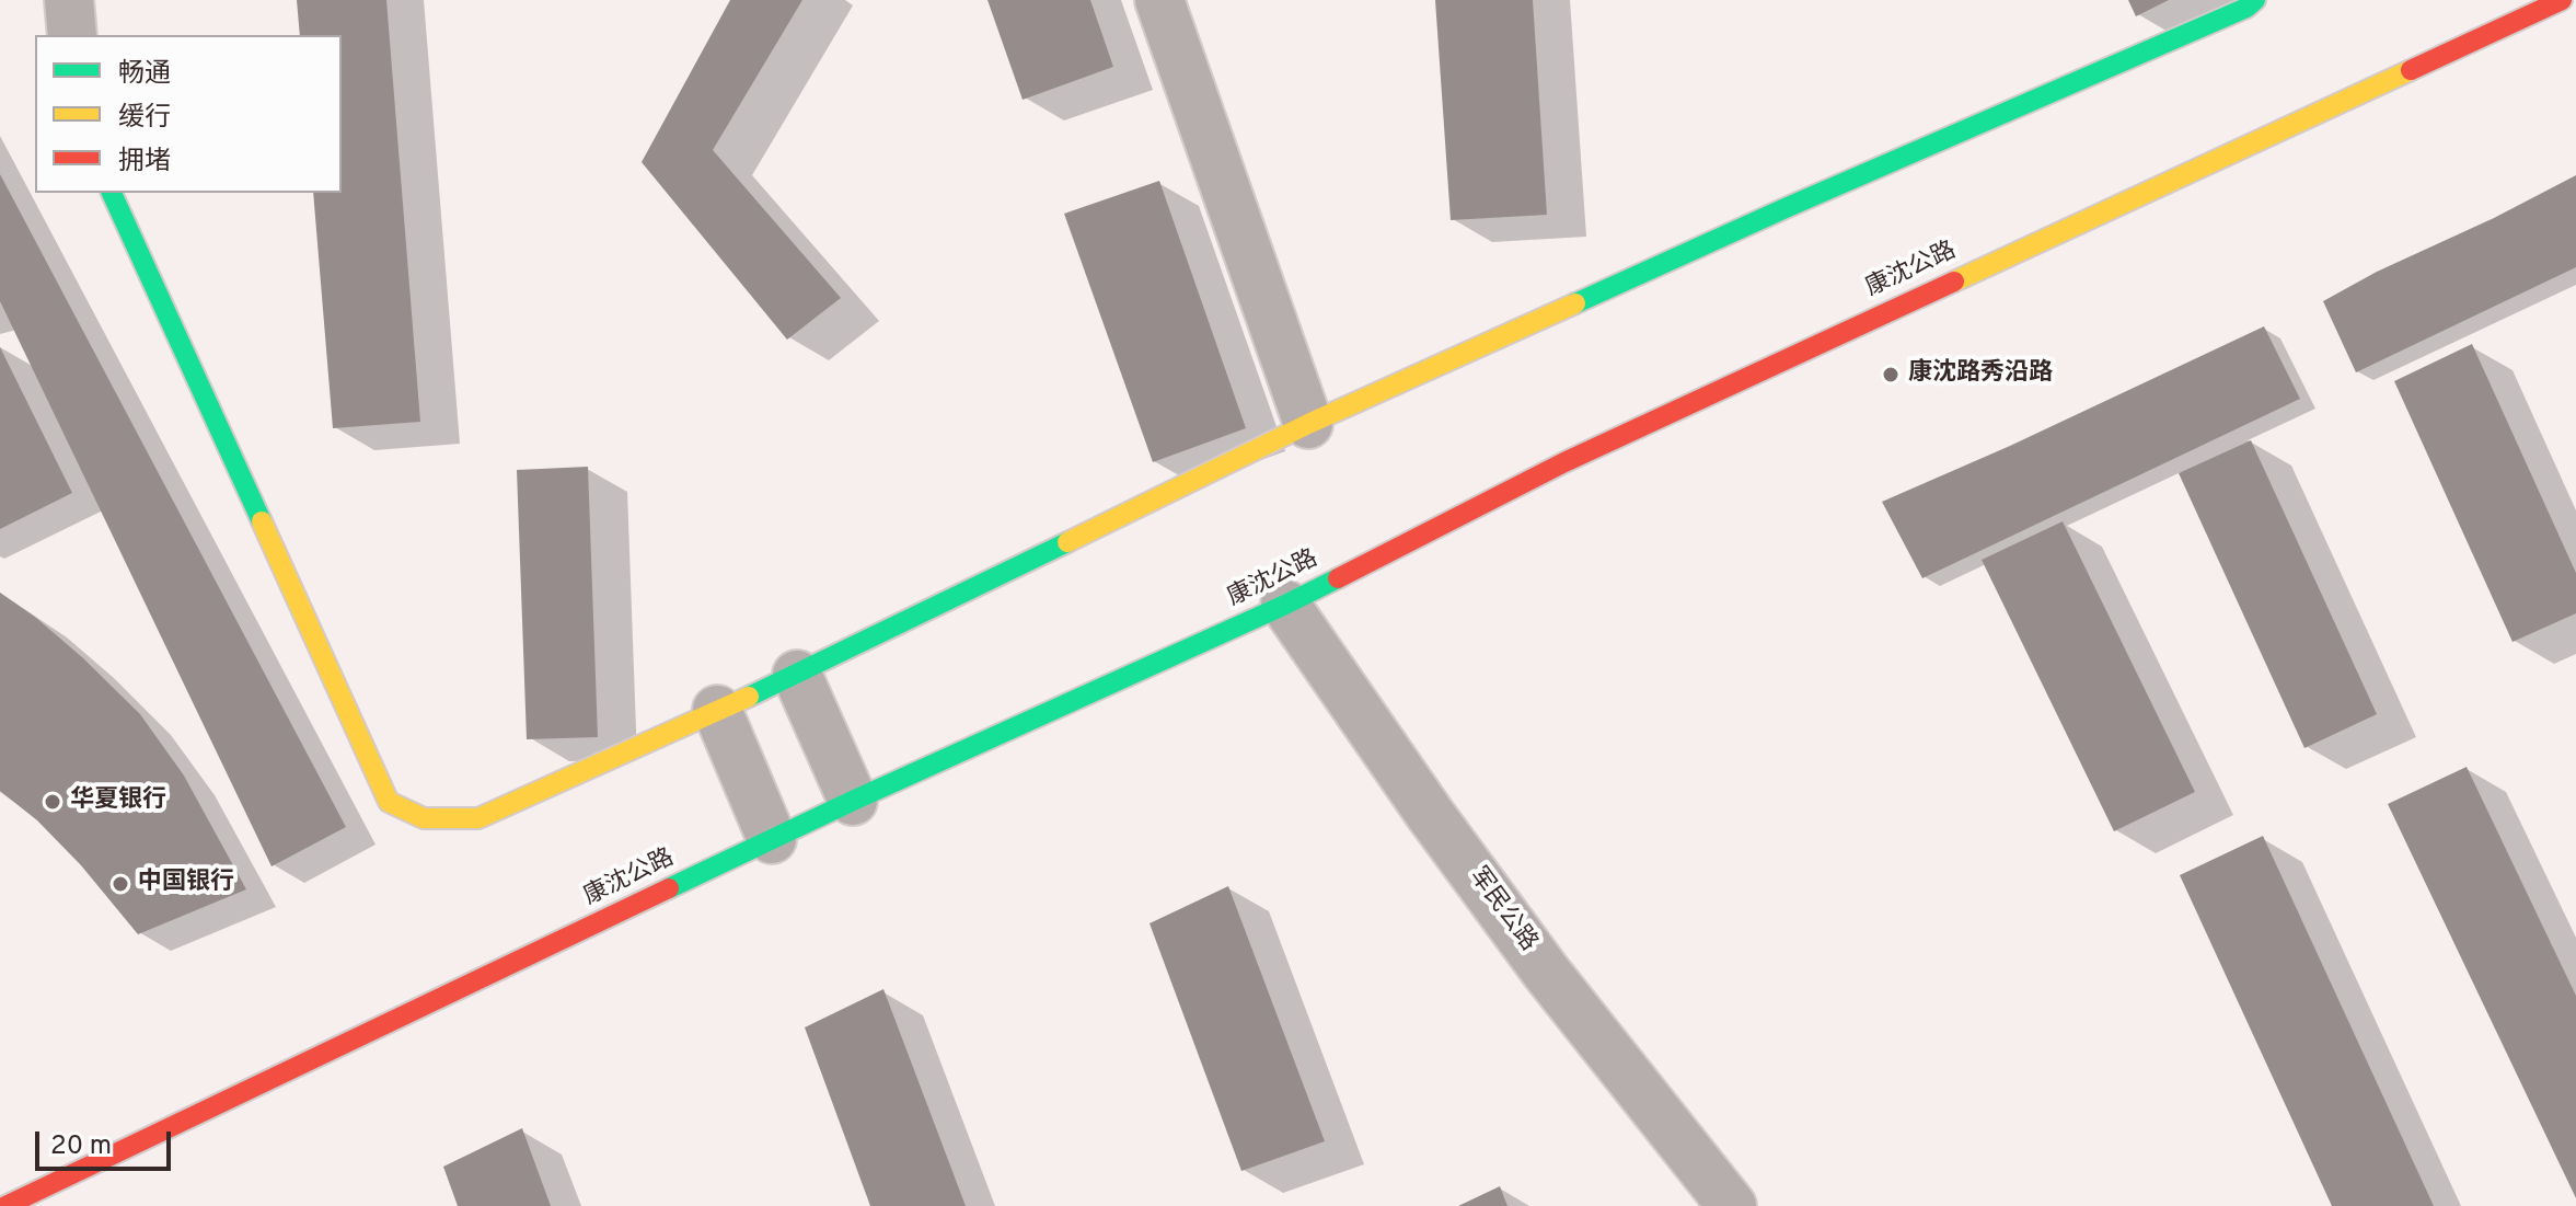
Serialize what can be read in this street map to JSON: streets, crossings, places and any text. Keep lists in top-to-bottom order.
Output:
{
  "streets": {
    "street": ["康沈公路", "军民公路"]
  },
  "crossings": [
    ["康沈公路", "军民公路"]
  ],
  "places": ["康沈路秀沿路", "华夏银行", "中国银行"],
  "legend": ["畅通", "缓行", "拥堵"],
  "scale_bar": "20 m"
}
